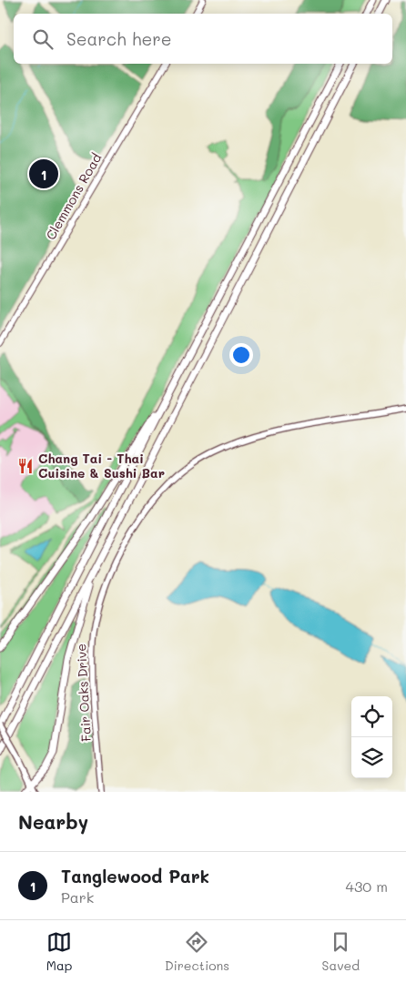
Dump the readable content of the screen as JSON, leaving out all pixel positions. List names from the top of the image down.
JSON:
{
  "streets": {
    "main road": ["Clemmons Road"],
    "street": ["Fair Oaks Drive"]
  },
  "places": {
    "restaurant": ["Chang Tai - Thai Cuisine & Sushi Bar"]
  },
  "page": {
    "search": "Search here",
    "pins": "1",
    "heading": "Nearby",
    "list": [
      {
        "mark": "1",
        "name": "Tanglewood Park",
        "note": "Park",
        "value": "430 m"
      }
    ],
    "nav": ["Map", "Directions", "Saved"]
  }
}
